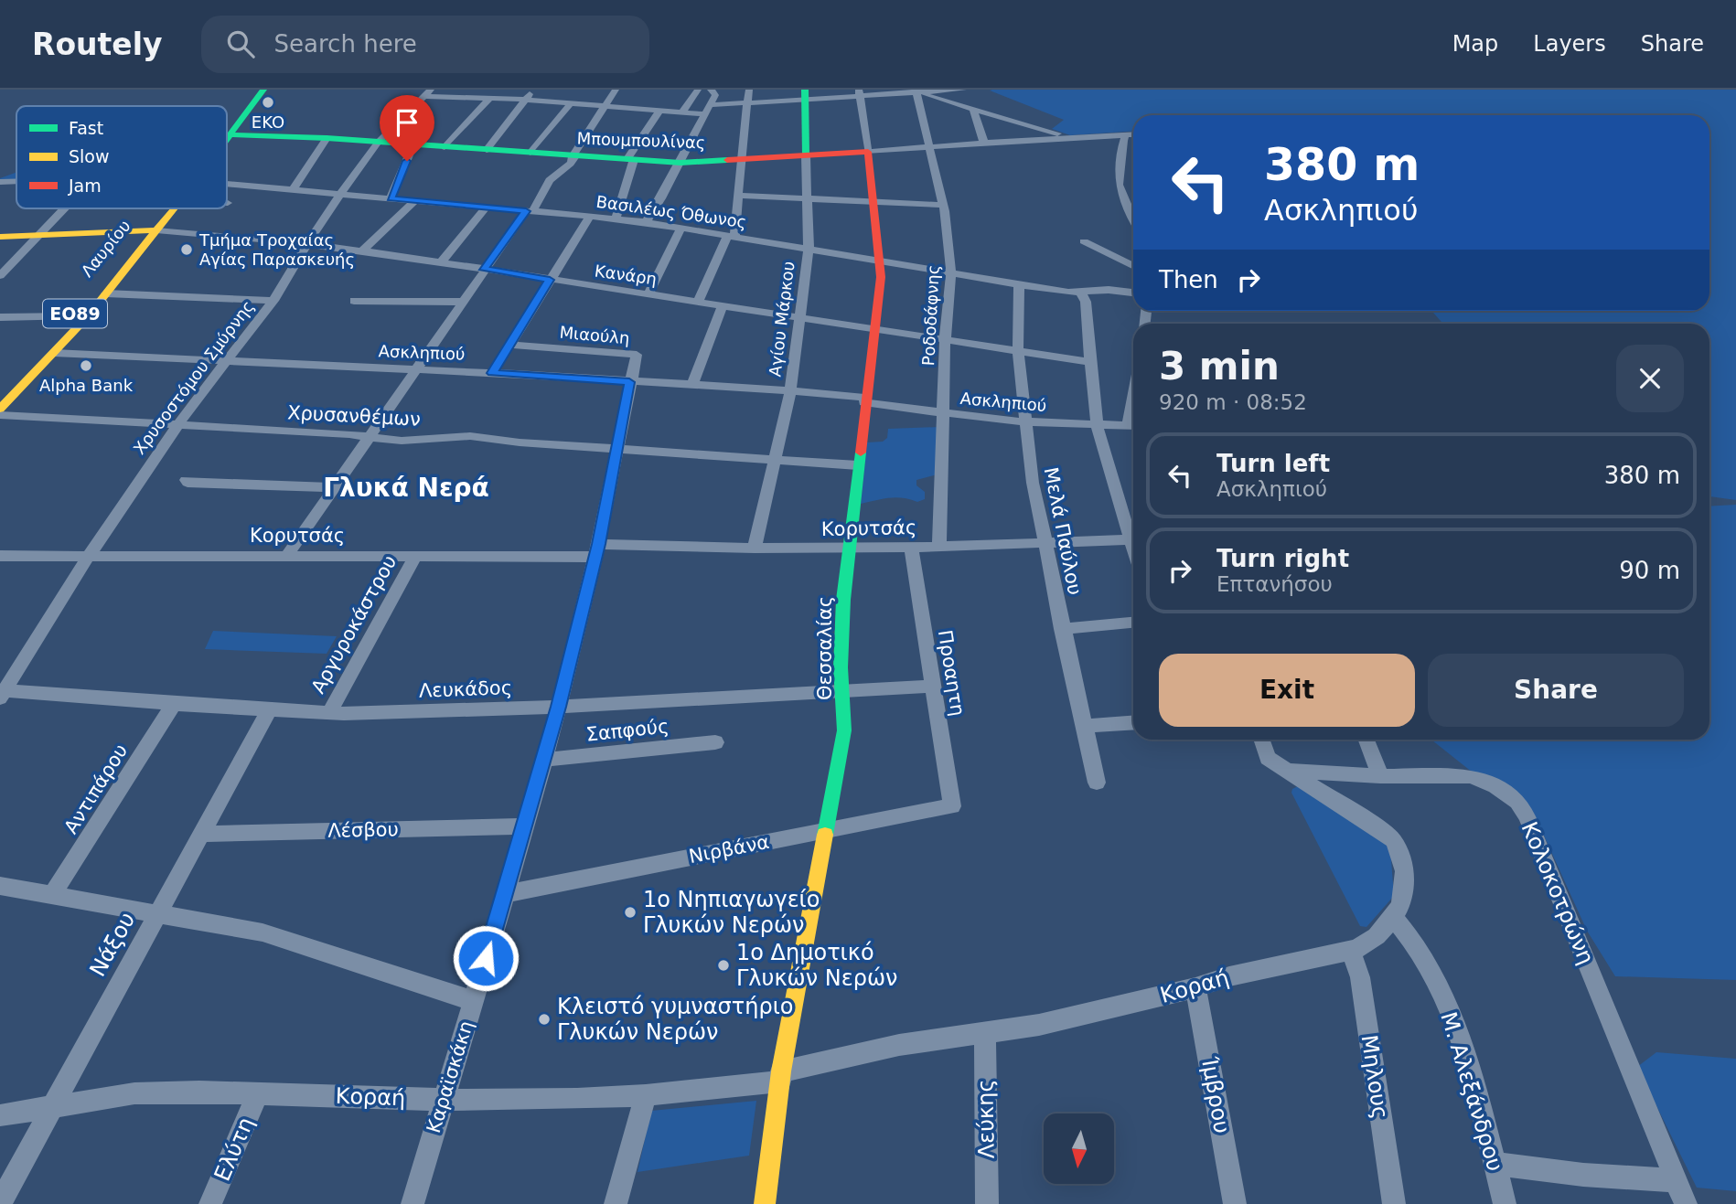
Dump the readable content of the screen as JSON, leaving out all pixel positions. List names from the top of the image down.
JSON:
{
  "streets": {
    "street": [
      "Μπουμπουλίνας",
      "Βασιλέως Όθωνος",
      "Λαυρίου",
      "Κανάρη",
      "ΕΟ89",
      "Ροδοδάφνης",
      "Αγίου Μάρκου",
      "Μιαούλη",
      "Ασκληπιού",
      "Χρυσοστόμου Σμύρνης",
      "Χρυσανθέμων",
      "Κορυτσάς",
      "Μελά Παύλου",
      "Αργυροκάστρου",
      "Θεσσαλίας",
      "Προαητη",
      "Λευκάδος",
      "Σαπφούς",
      "Αντιπάρου",
      "Λέσβου",
      "Νιρβάνα",
      "Κολοκοτρώνη",
      "Νάξου",
      "Κοραή",
      "Καραϊσκάκη",
      "Μηλους",
      "Μ. Αλεξάνδρου",
      "Ίμβρου",
      "Λεύκης",
      "Ελύτη"
    ]
  },
  "crossings": [
    ["Μπουμπουλίνας", "Ροδοδάφνης"],
    ["Μπουμπουλίνας", "Αγίου Μάρκου"],
    ["Μπουμπουλίνας", "Χρυσοστόμου Σμύρνης"],
    ["Μπουμπουλίνας", "Θεσσαλίας"],
    ["Βασιλέως Όθωνος", "Ροδοδάφνης"],
    ["Βασιλέως Όθωνος", "Αγίου Μάρκου"],
    ["Βασιλέως Όθωνος", "Χρυσοστόμου Σμύρνης"],
    ["Βασιλέως Όθωνος", "Μελά Παύλου"],
    ["Βασιλέως Όθωνος", "Θεσσαλίας"],
    ["Λαυρίου", "Κανάρη"],
    ["Λαυρίου", "Ασκληπιού"],
    ["Κανάρη", "Ροδοδάφνης"],
    ["Κανάρη", "Αγίου Μάρκου"],
    ["Κανάρη", "Χρυσοστόμου Σμύρνης"],
    ["Κανάρη", "Μελά Παύλου"],
    ["Κανάρη", "Θεσσαλίας"],
    ["Ροδοδάφνης", "Ασκληπιού"],
    ["Ροδοδάφνης", "Κορυτσάς"],
    ["Αγίου Μάρκου", "Ασκληπιού"],
    ["Αγίου Μάρκου", "Χρυσανθέμων"],
    ["Αγίου Μάρκου", "Κορυτσάς"],
    ["Μιαούλη", "Καραϊσκάκη"],
    ["Ασκληπιού", "Χρυσοστόμου Σμύρνης"],
    ["Ασκληπιού", "Μελά Παύλου"],
    ["Ασκληπιού", "Θεσσαλίας"],
    ["Ασκληπιού", "Καραϊσκάκη"],
    ["Χρυσοστόμου Σμύρνης", "Χρυσανθέμων"],
    ["Χρυσοστόμου Σμύρνης", "Κορυτσάς"],
    ["Χρυσοστόμου Σμύρνης", "Λευκάδος"],
    ["Χρυσανθέμων", "Θεσσαλίας"],
    ["Χρυσανθέμων", "Καραϊσκάκη"],
    ["Κορυτσάς", "Μελά Παύλου"],
    ["Κορυτσάς", "Αργυροκάστρου"],
    ["Κορυτσάς", "Θεσσαλίας"],
    ["Κορυτσάς", "Προαητη"],
    ["Κορυτσάς", "Καραϊσκάκη"],
    ["Αργυροκάστρου", "Λευκάδος"],
    ["Θεσσαλίας", "Λευκάδος"],
    ["Θεσσαλίας", "Νιρβάνα"],
    ["Θεσσαλίας", "Κοραή"],
    ["Προαητη", "Λευκάδος"],
    ["Προαητη", "Νιρβάνα"],
    ["Λευκάδος", "Αντιπάρου"],
    ["Λευκάδος", "Νάξου"],
    ["Λευκάδος", "Καραϊσκάκη"],
    ["Σαπφούς", "Καραϊσκάκη"],
    ["Λέσβου", "Νάξου"],
    ["Λέσβου", "Καραϊσκάκη"],
    ["Νιρβάνα", "Καραϊσκάκη"],
    ["Κολοκοτρώνη", "Κοραή"],
    ["Νάξου", "Κοραή"],
    ["Κοραή", "Καραϊσκάκη"],
    ["Κοραή", "Μηλους"],
    ["Κοραή", "Μ. Αλεξάνδρου"],
    ["Κοραή", "Ίμβρου"],
    ["Κοραή", "Λεύκης"],
    ["Κοραή", "Ελύτη"]
  ],
  "districts": ["Γλυκά Νερά"],
  "places": [
    "EKO",
    "Τμήμα Τροχαίας Αγίας Παρασκευής",
    "Alpha Bank",
    "1ο Νηπιαγωγείο Γλυκών Νερών",
    "1ο Δημοτικό Γλυκών Νερών",
    "Κλειστό γυμναστήριο Γλυκών Νερών"
  ],
  "legend": ["Fast", "Slow", "Jam"],
  "north": "bottom",
  "page": {
    "header": "Routely",
    "search": "Search here",
    "nav": ["Map", "Layers", "Share"],
    "turn": ["380 m", "Ασκληπιού"],
    "then": "Then",
    "heading": ["3 min", "920 m · 08:52"],
    "list": [
      {
        "name": "Turn left",
        "note": "Ασκληπιού",
        "value": "380 m"
      },
      {
        "name": "Turn right",
        "note": "Επτανήσου",
        "value": "90 m"
      }
    ],
    "buttons": ["Exit", "Share"]
  }
}
